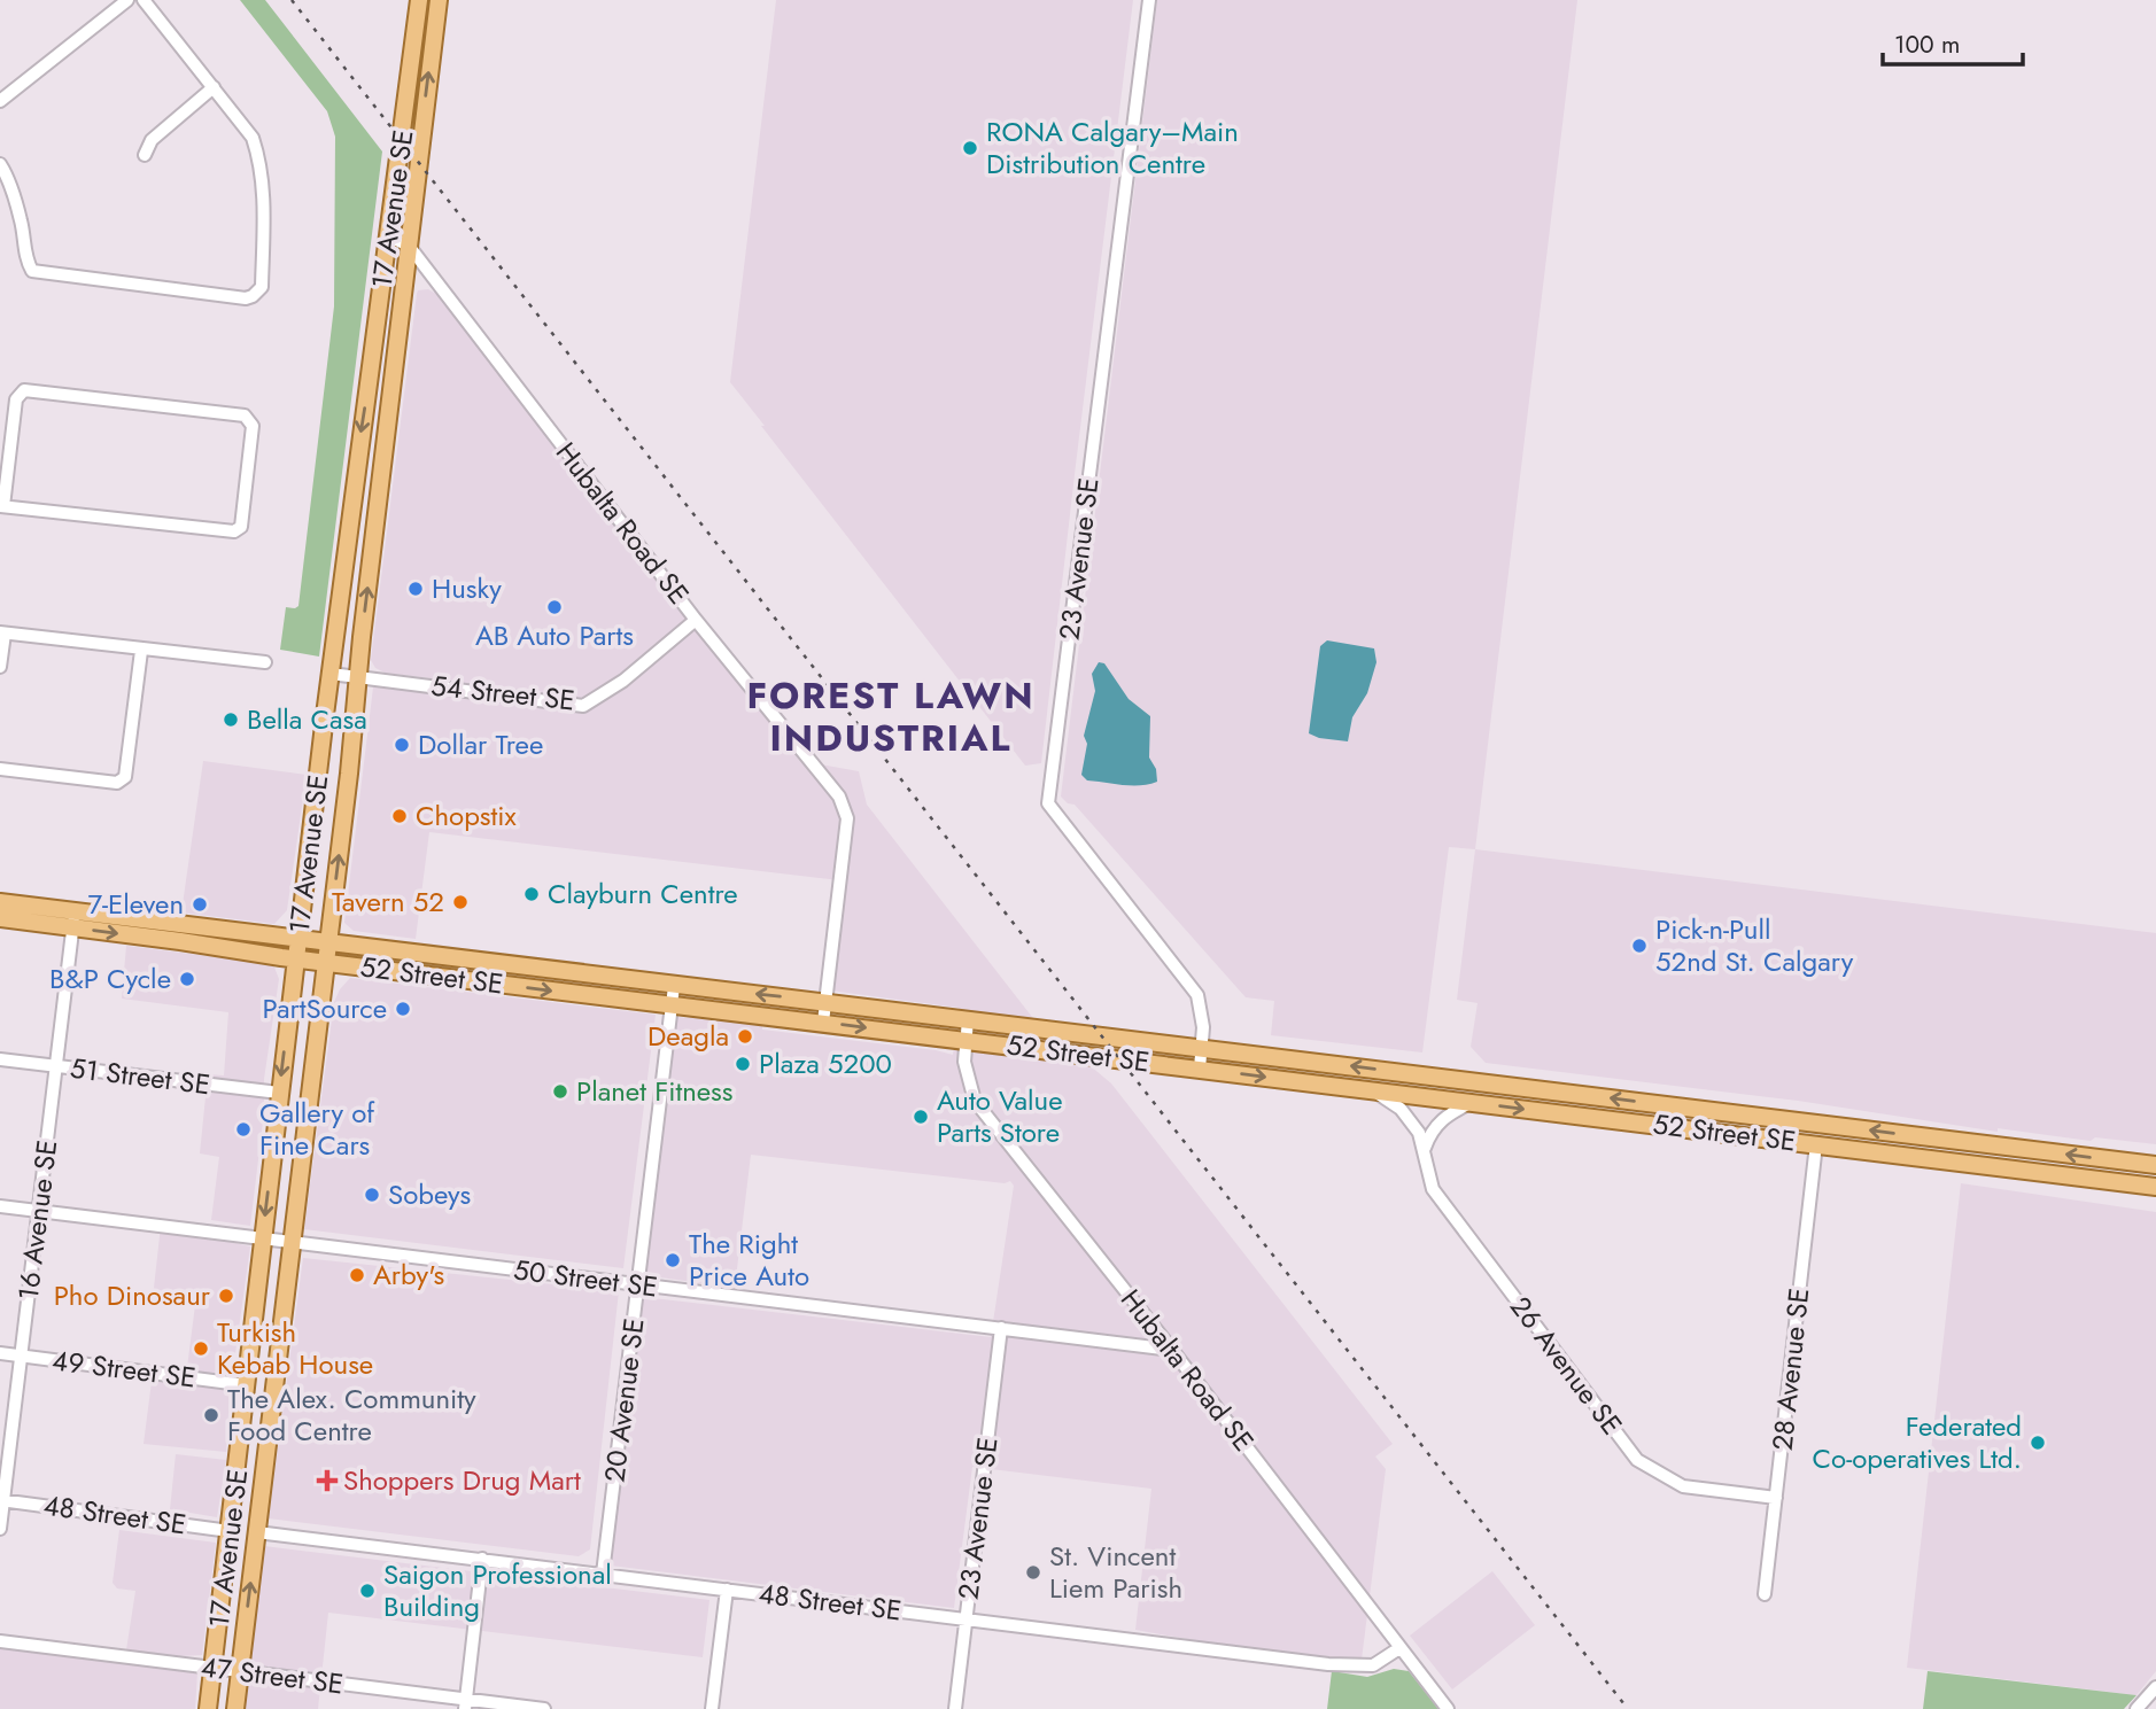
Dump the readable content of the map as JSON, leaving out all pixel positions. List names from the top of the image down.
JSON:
{
  "streets": {
    "main road": ["17 Avenue SE", "52 Street SE"],
    "street": [
      "Hubalta Road SE",
      "23 Avenue SE",
      "54 Street SE",
      "51 Street SE",
      "16 Avenue SE",
      "50 Street SE",
      "26 Avenue SE",
      "49 Street SE",
      "28 Avenue SE",
      "20 Avenue SE",
      "48 Street SE",
      "47 Street SE"
    ]
  },
  "crossings": [
    ["17 Avenue SE", "Hubalta Road SE"],
    ["17 Avenue SE", "54 Street SE"],
    ["17 Avenue SE", "52 Street SE"],
    ["17 Avenue SE", "51 Street SE"],
    ["17 Avenue SE", "50 Street SE"],
    ["17 Avenue SE", "49 Street SE"],
    ["17 Avenue SE", "48 Street SE"],
    ["17 Avenue SE", "47 Street SE"],
    ["Hubalta Road SE", "54 Street SE"],
    ["Hubalta Road SE", "52 Street SE"],
    ["Hubalta Road SE", "50 Street SE"],
    ["Hubalta Road SE", "48 Street SE"],
    ["23 Avenue SE", "52 Street SE"],
    ["23 Avenue SE", "50 Street SE"],
    ["23 Avenue SE", "48 Street SE"],
    ["52 Street SE", "16 Avenue SE"],
    ["52 Street SE", "26 Avenue SE"],
    ["52 Street SE", "28 Avenue SE"],
    ["52 Street SE", "20 Avenue SE"],
    ["51 Street SE", "16 Avenue SE"],
    ["16 Avenue SE", "50 Street SE"],
    ["16 Avenue SE", "49 Street SE"],
    ["16 Avenue SE", "48 Street SE"],
    ["50 Street SE", "20 Avenue SE"],
    ["26 Avenue SE", "28 Avenue SE"],
    ["20 Avenue SE", "48 Street SE"]
  ],
  "districts": ["FOREST LAWN INDUSTRIAL"],
  "places": {
    "other": [
      "RONA Calgary–Main Distribution Centre",
      "Husky",
      "AB Auto Parts",
      "Bella Casa",
      "Dollar Tree",
      "Chopstix",
      "Clayburn Centre",
      "Tavern 52",
      "7-Eleven",
      "Pick-n-Pull 52nd St. Calgary",
      "B&P Cycle",
      "PartSource",
      "Deagla",
      "Plaza 5200",
      "Planet Fitness",
      "Auto Value Parts Store",
      "Gallery of Fine Cars",
      "Sobeys",
      "The Right Price Auto",
      "Arby's",
      "Pho Dinosaur",
      "Turkish Kebab House",
      "The Alex. Community Food Centre",
      "Federated Co-operatives Ltd.",
      "St. Vincent Liem Parish",
      "Saigon Professional Building"
    ],
    "health": ["Shoppers Drug Mart"]
  },
  "scale_bar": "100 m"
}
